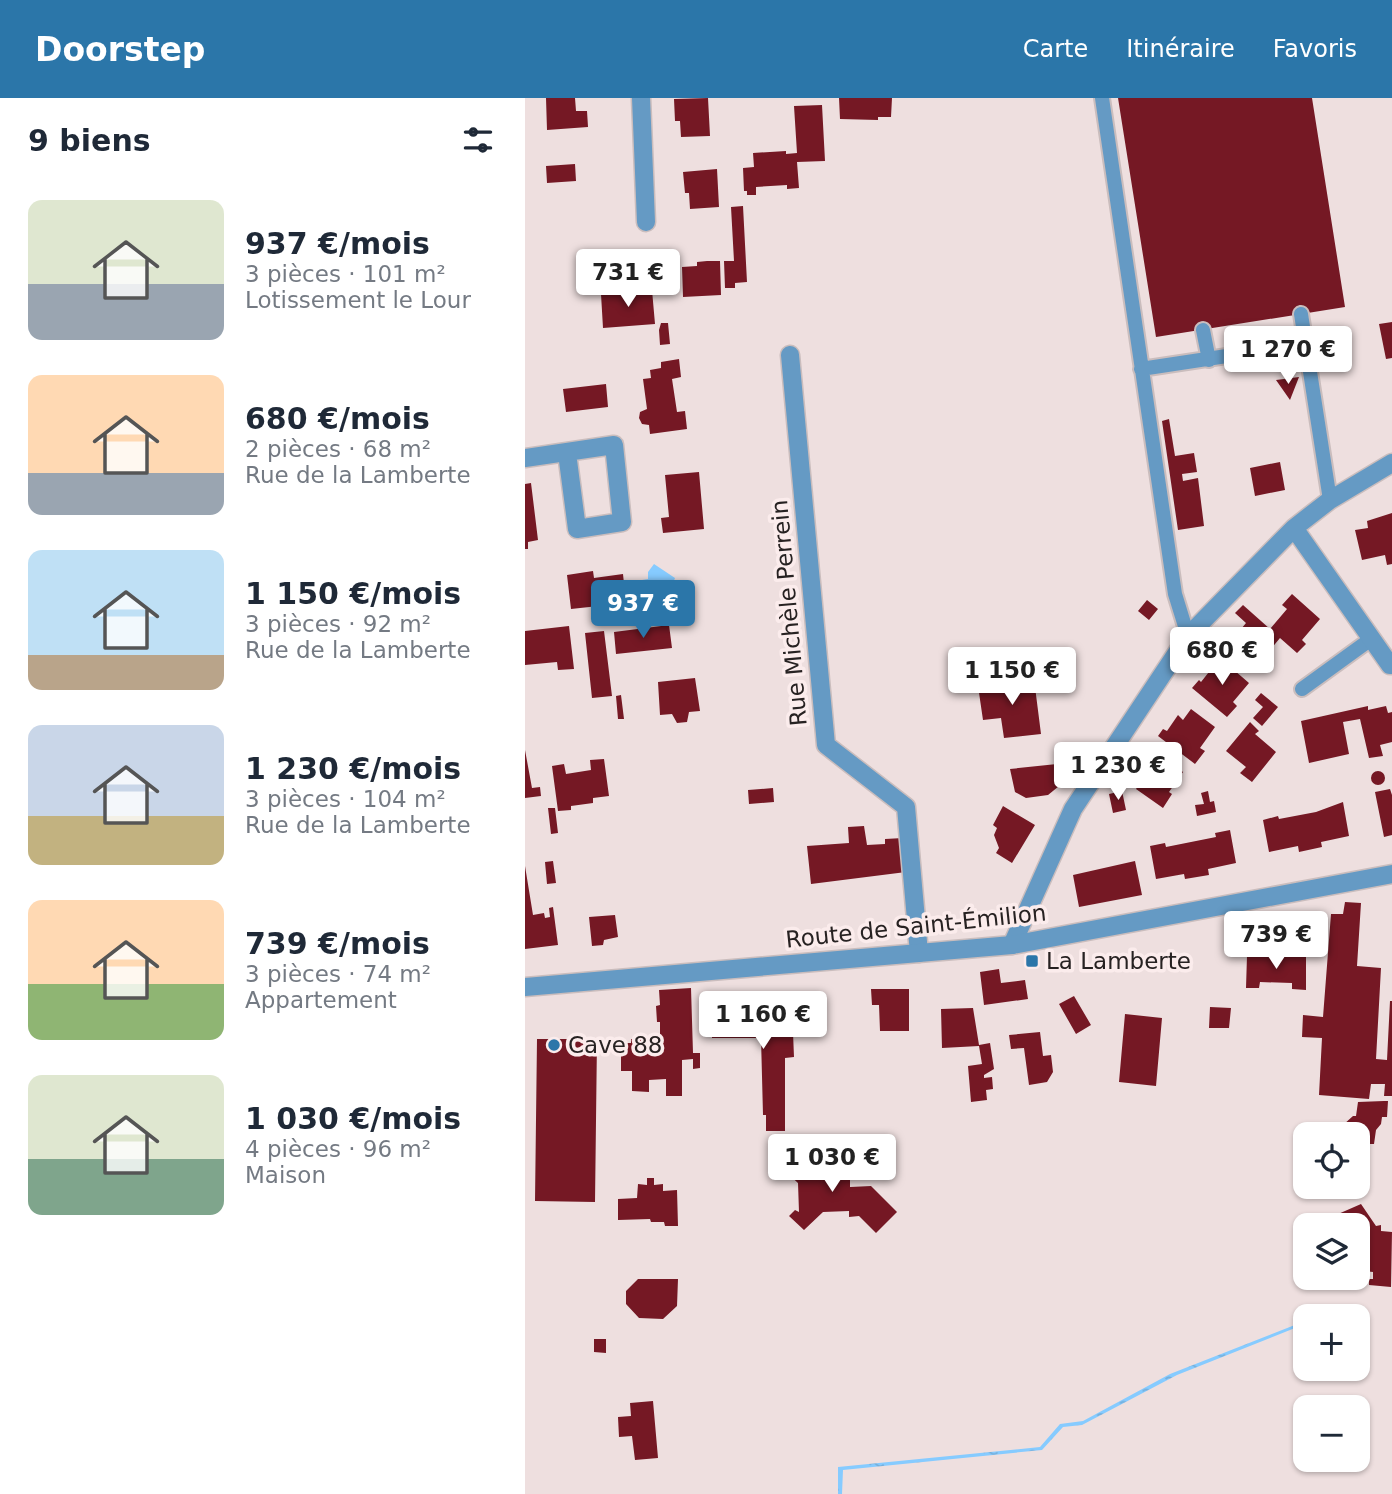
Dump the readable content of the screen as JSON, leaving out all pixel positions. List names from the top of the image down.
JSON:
{
  "streets": {
    "street": ["Rue Michèle Perrein", "Route de Saint-Émilion"]
  },
  "crossings": [
    ["Rue Michèle Perrein", "Route de Saint-Émilion"]
  ],
  "places": {
    "transit": ["La Lamberte"],
    "other": ["Cave 88"]
  },
  "page": {
    "header": "Doorstep",
    "nav": ["Carte", "Itinéraire", "Favoris"],
    "heading": "9 biens",
    "list": [
      {
        "name": "937 €/mois",
        "note": "3 pièces · 101 m² · Lotissement le Lour"
      },
      {
        "name": "680 €/mois",
        "note": "2 pièces · 68 m² · Rue de la Lamberte"
      },
      {
        "name": "1 150 €/mois",
        "note": "3 pièces · 92 m² · Rue de la Lamberte"
      },
      {
        "name": "1 230 €/mois",
        "note": "3 pièces · 104 m² · Rue de la Lamberte"
      },
      {
        "name": "739 €/mois",
        "note": "3 pièces · 74 m² · Appartement"
      },
      {
        "name": "1 030 €/mois",
        "note": "4 pièces · 96 m² · Maison"
      }
    ],
    "price": [
      "731 €",
      "1 270 €",
      "937 €",
      "680 €",
      "1 150 €",
      "1 230 €",
      "739 €",
      "1 160 €",
      "1 030 €"
    ],
    "map_buttons": ["+", "−"]
  }
}
